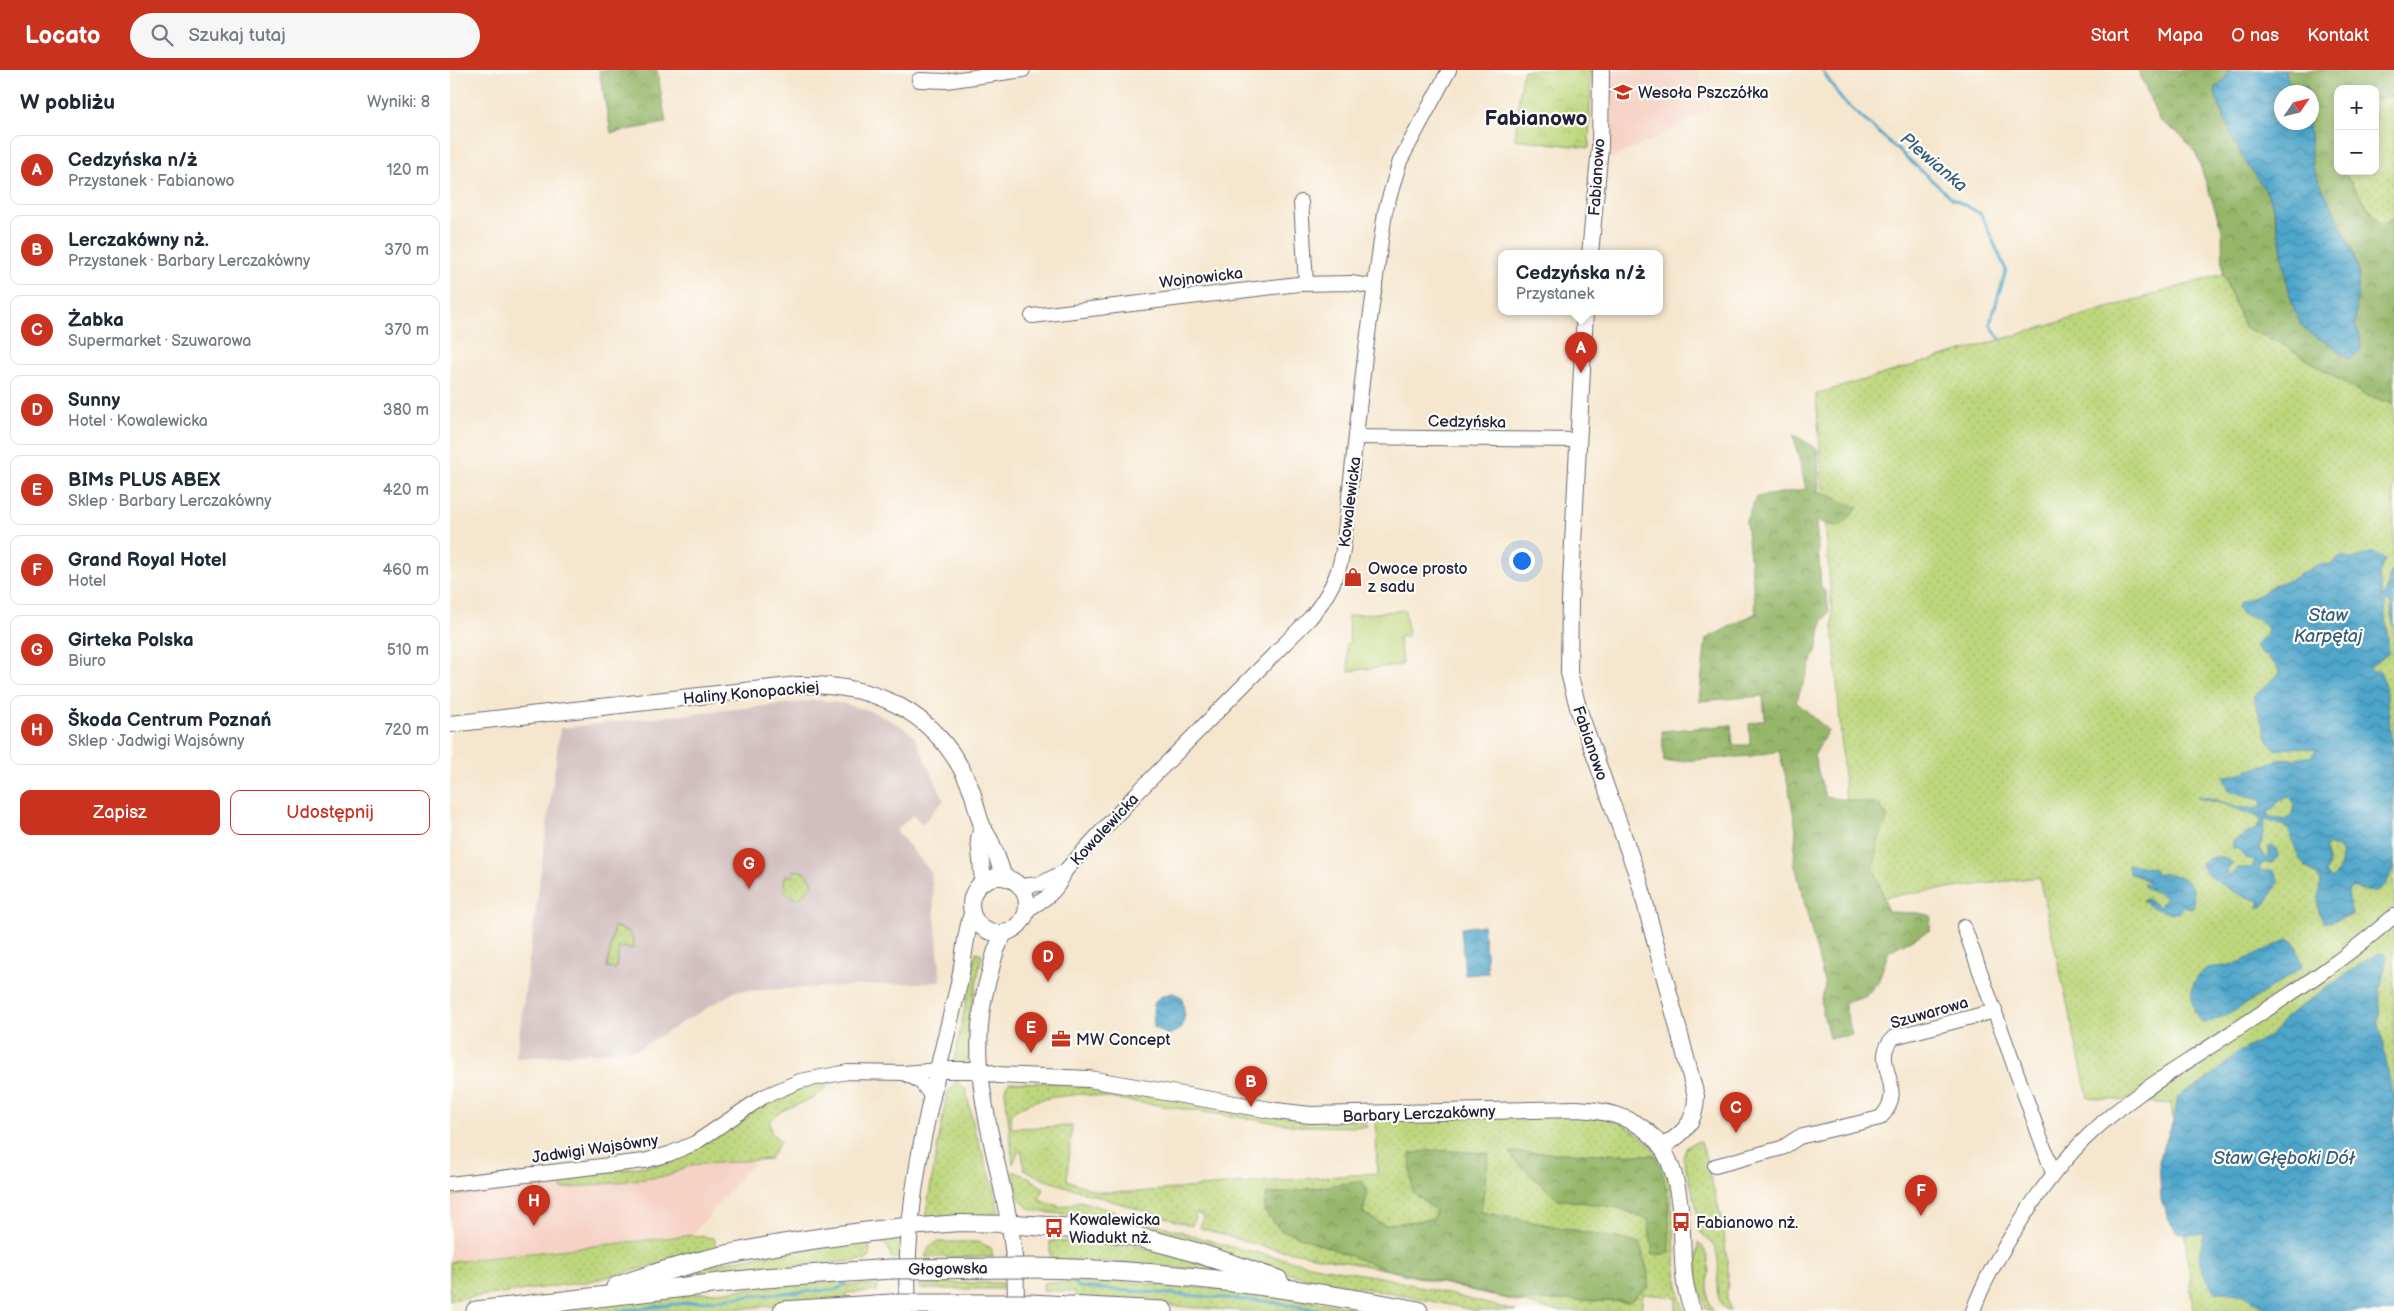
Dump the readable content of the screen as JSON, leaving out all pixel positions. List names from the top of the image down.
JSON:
{
  "streets": {
    "main road": ["Głogowska"],
    "street": [
      "Fabianowo",
      "Wojnowicka",
      "Cedzyńska",
      "Kowalewicka",
      "Haliny Konopackiej",
      "Szuwarowa",
      "Barbary Lerczakówny",
      "Jadwigi Wajsówny"
    ]
  },
  "crossings": [
    ["Fabianowo", "Cedzyńska"],
    ["Fabianowo", "Barbary Lerczakówny"],
    ["Wojnowicka", "Kowalewicka"],
    ["Cedzyńska", "Kowalewicka"],
    ["Kowalewicka", "Haliny Konopackiej"],
    ["Barbary Lerczakówny", "Jadwigi Wajsówny"]
  ],
  "districts": ["Fabianowo"],
  "water": ["Plewianka", "Staw Karpętaj", "Staw Głęboki Dół"],
  "places": {
    "school or university": ["Wesoła Pszczółka"],
    "shop": ["Owoce prosto z sadu"],
    "office": ["MW Concept"],
    "bus stop": ["Fabianowo nż.", "Kowalewicka Wiadukt nż."]
  },
  "north": "top right",
  "page": {
    "header": "Locato",
    "search": "Szukaj tutaj",
    "nav": [
      "Start",
      "Mapa",
      "O nas",
      "Kontakt"
    ],
    "heading": ["W pobliżu", "Wyniki: 8"],
    "map_buttons": ["+", "−"],
    "list": [
      {
        "mark": "A",
        "name": "Cedzyńska n/ż",
        "note": "Przystanek · Fabianowo",
        "value": "120 m"
      },
      {
        "mark": "B",
        "name": "Lerczakówny nż.",
        "note": "Przystanek · Barbary Lerczakówny",
        "value": "370 m"
      },
      {
        "mark": "C",
        "name": "Żabka",
        "note": "Supermarket · Szuwarowa",
        "value": "370 m"
      },
      {
        "mark": "D",
        "name": "Sunny",
        "note": "Hotel · Kowalewicka",
        "value": "380 m"
      },
      {
        "mark": "E",
        "name": "BIMs PLUS ABEX",
        "note": "Sklep · Barbary Lerczakówny",
        "value": "420 m"
      },
      {
        "mark": "F",
        "name": "Grand Royal Hotel",
        "note": "Hotel",
        "value": "460 m"
      },
      {
        "mark": "G",
        "name": "Girteka Polska",
        "note": "Biuro",
        "value": "510 m"
      },
      {
        "mark": "H",
        "name": "Škoda Centrum Poznań",
        "note": "Sklep · Jadwigi Wajsówny",
        "value": "720 m"
      }
    ],
    "popup": ["Cedzyńska n/ż", "Przystanek"],
    "pins": [
      "A",
      "G",
      "D",
      "E",
      "B",
      "C",
      "F",
      "H"
    ],
    "buttons": ["Zapisz", "Udostępnij"]
  }
}
